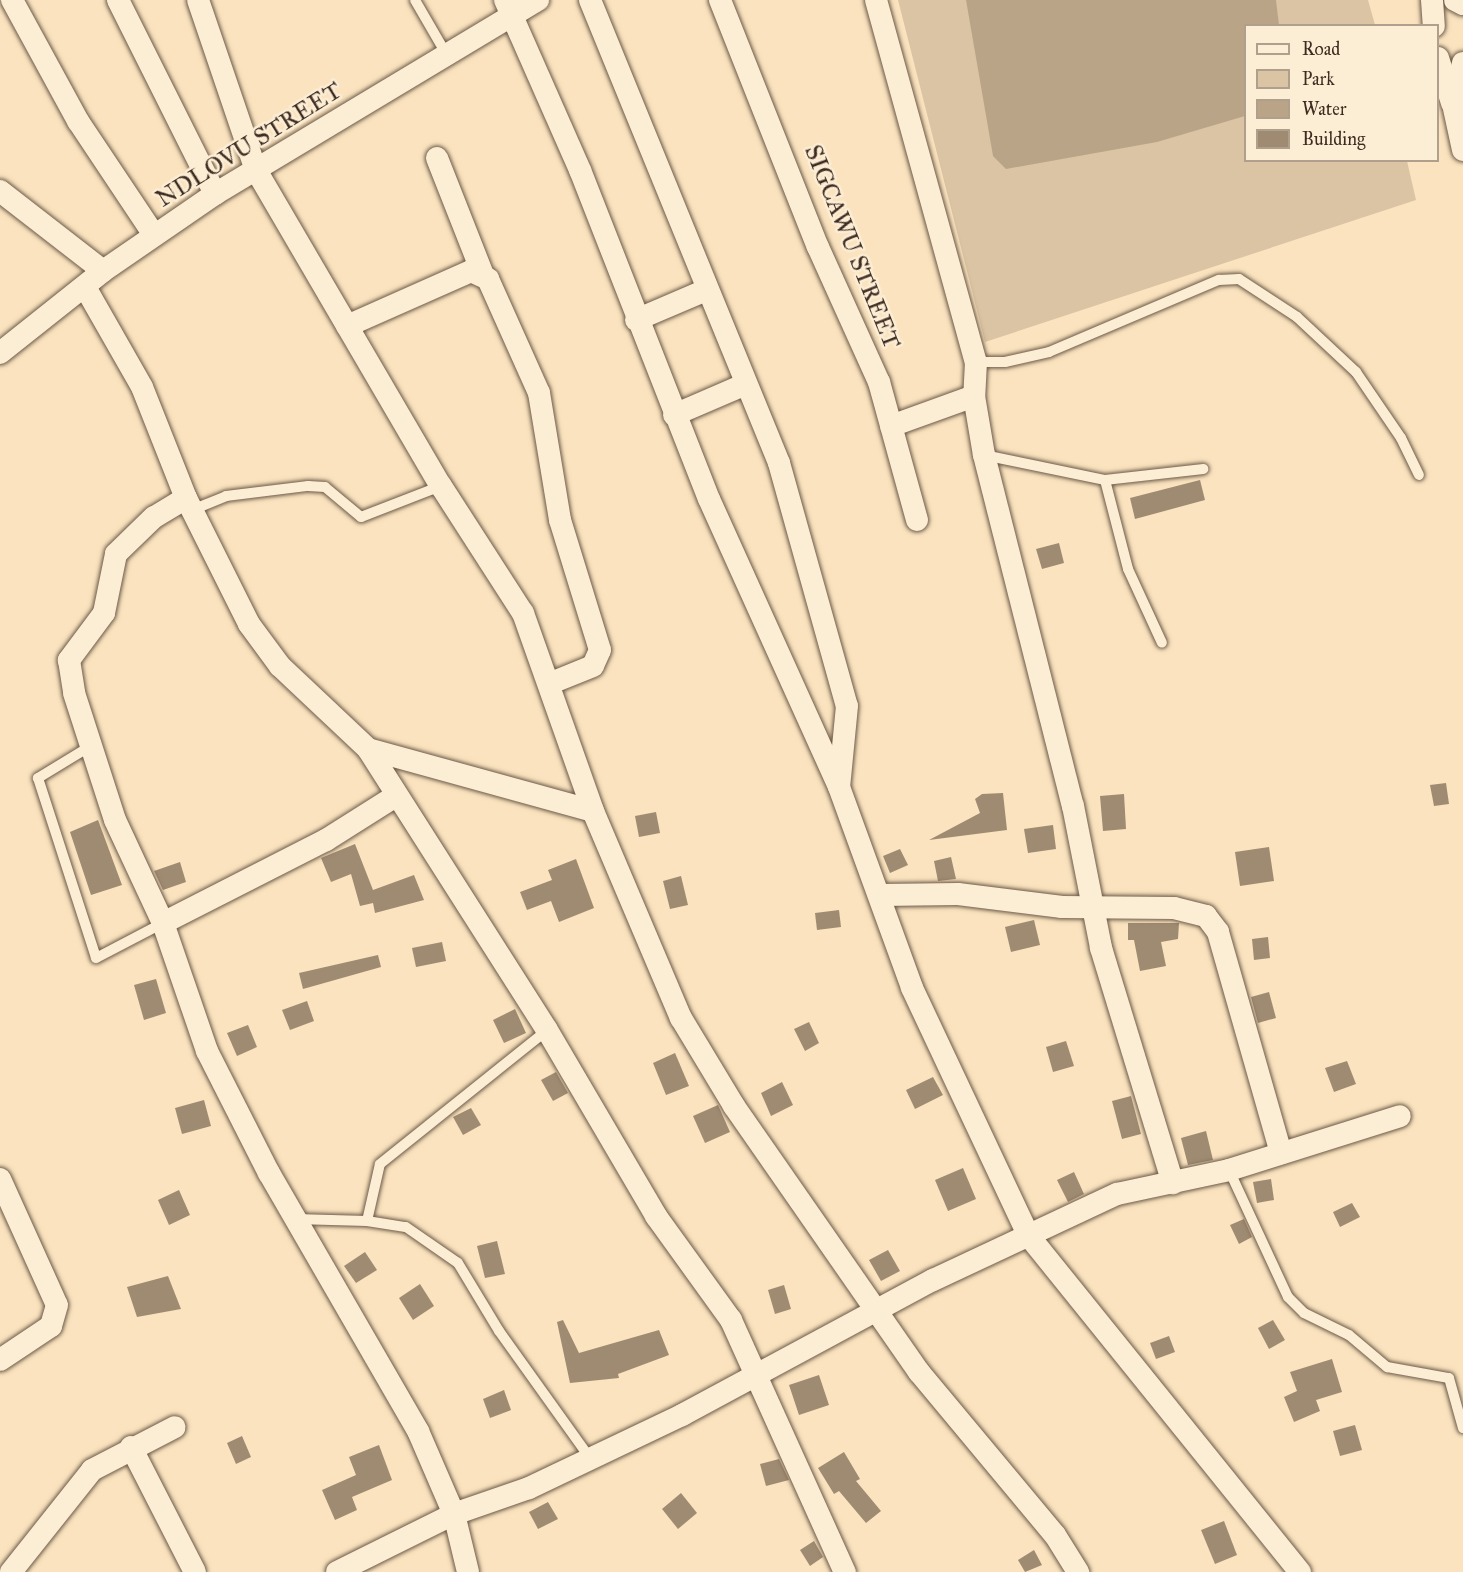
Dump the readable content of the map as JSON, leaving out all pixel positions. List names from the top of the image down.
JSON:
{
  "streets": {
    "street": ["NDLOVU STREET", "SIGCAWU STREET"]
  },
  "legend": [
    "Road",
    "Park",
    "Water",
    "Building"
  ]
}
